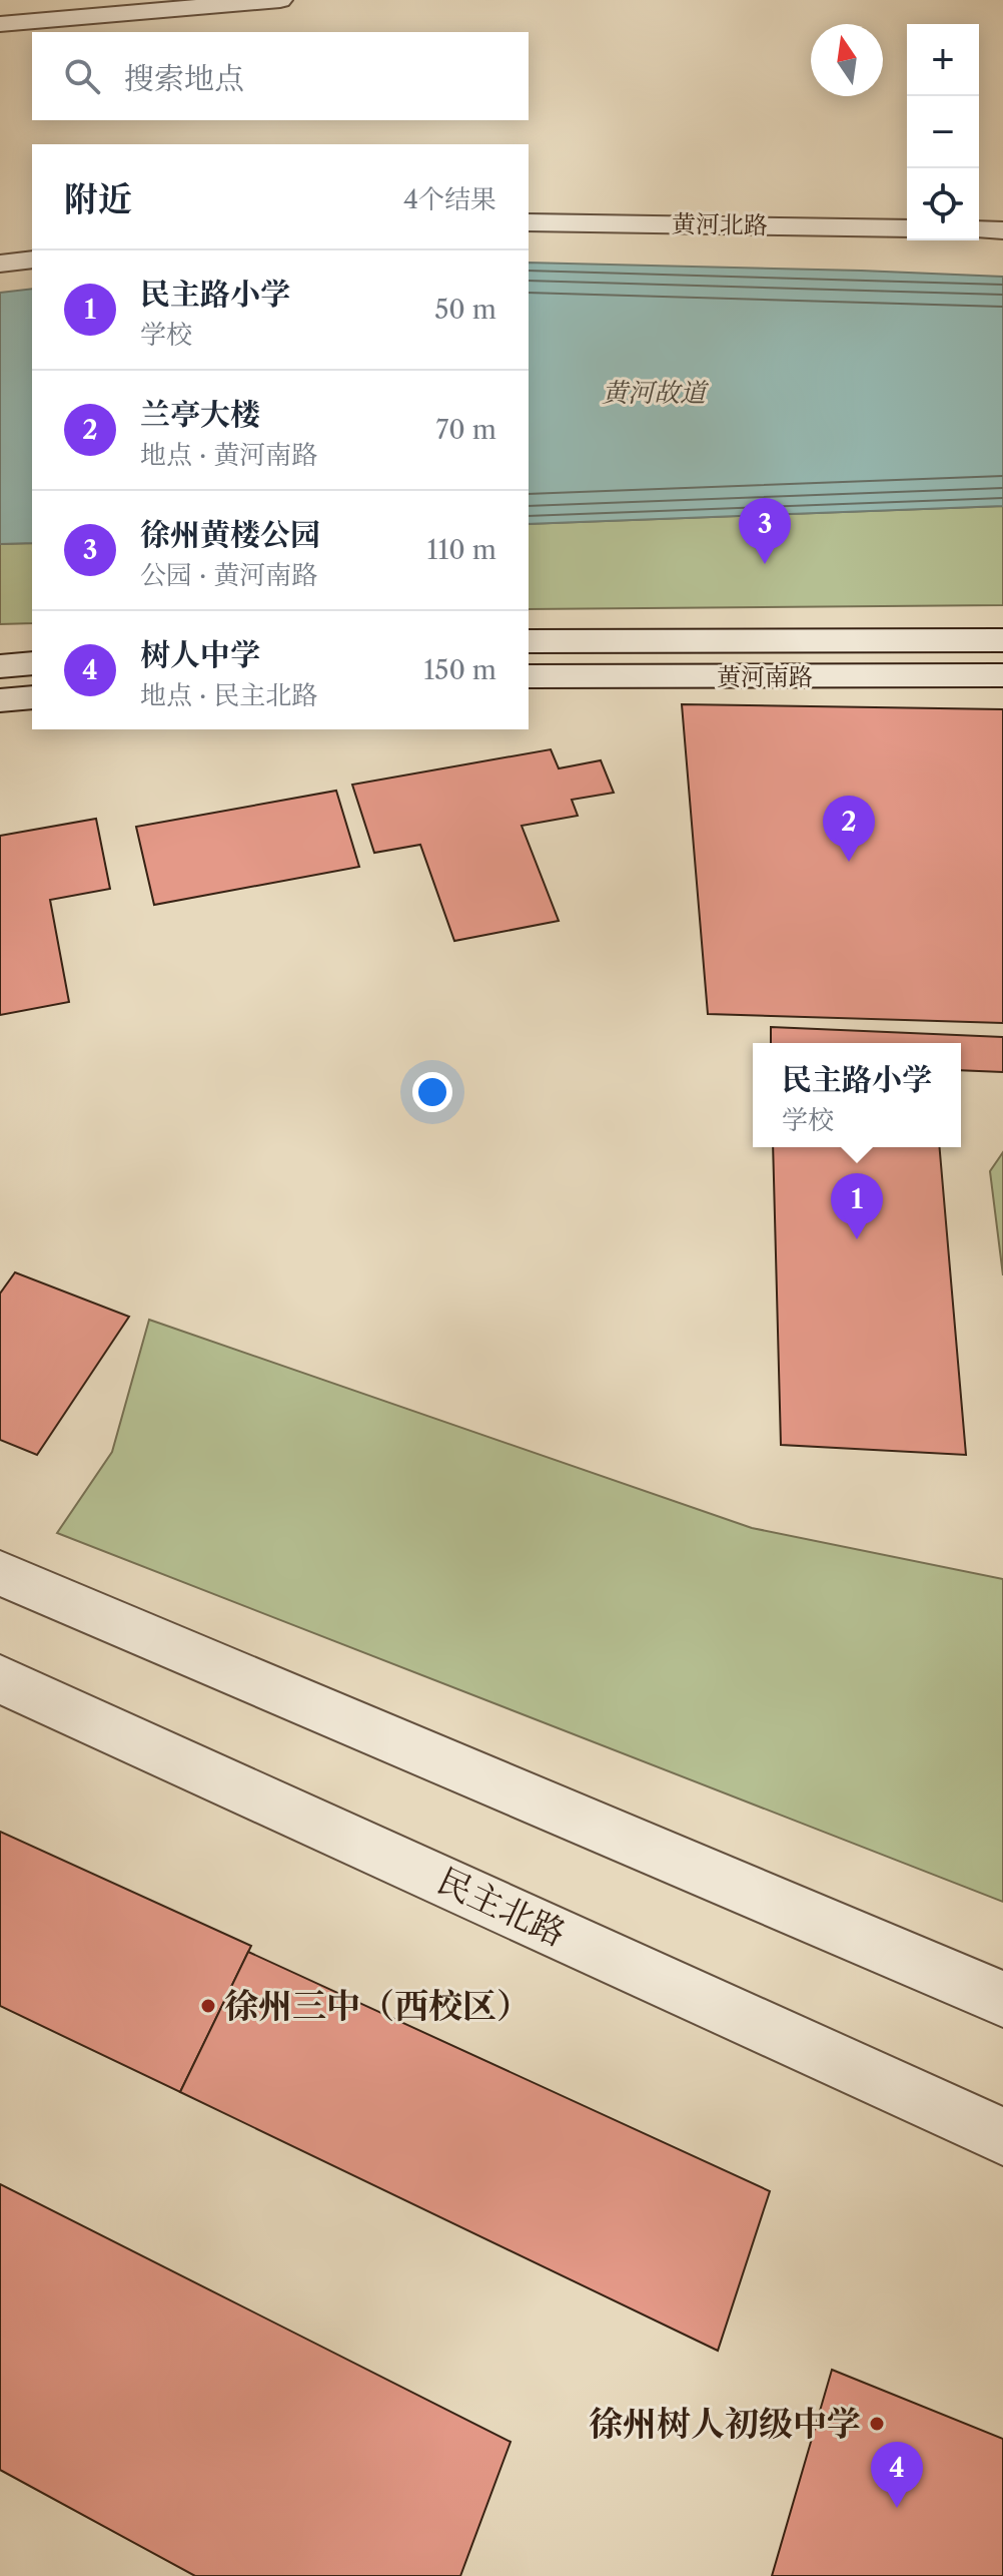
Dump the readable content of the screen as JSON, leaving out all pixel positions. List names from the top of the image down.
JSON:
{
  "streets": {
    "street": ["黄河北路", "黄河南路", "民主北路"]
  },
  "water": ["黄河故道"],
  "places": ["徐州三中（西校区）", "徐州树人初级中学"],
  "north": "top",
  "page": {
    "map_buttons": ["+", "−"],
    "search": "搜索地点",
    "heading": ["附近", "4个结果"],
    "list": [
      {
        "mark": "1",
        "name": "民主路小学",
        "note": "学校",
        "value": "50 m"
      },
      {
        "mark": "2",
        "name": "兰亭大楼",
        "note": "地点 · 黄河南路",
        "value": "70 m"
      },
      {
        "mark": "3",
        "name": "徐州黄楼公园",
        "note": "公园 · 黄河南路",
        "value": "110 m"
      },
      {
        "mark": "4",
        "name": "树人中学",
        "note": "地点 · 民主北路",
        "value": "150 m"
      }
    ],
    "pins": [
      "3",
      "2",
      "1",
      "4"
    ],
    "popup": ["民主路小学", "学校"]
  }
}
